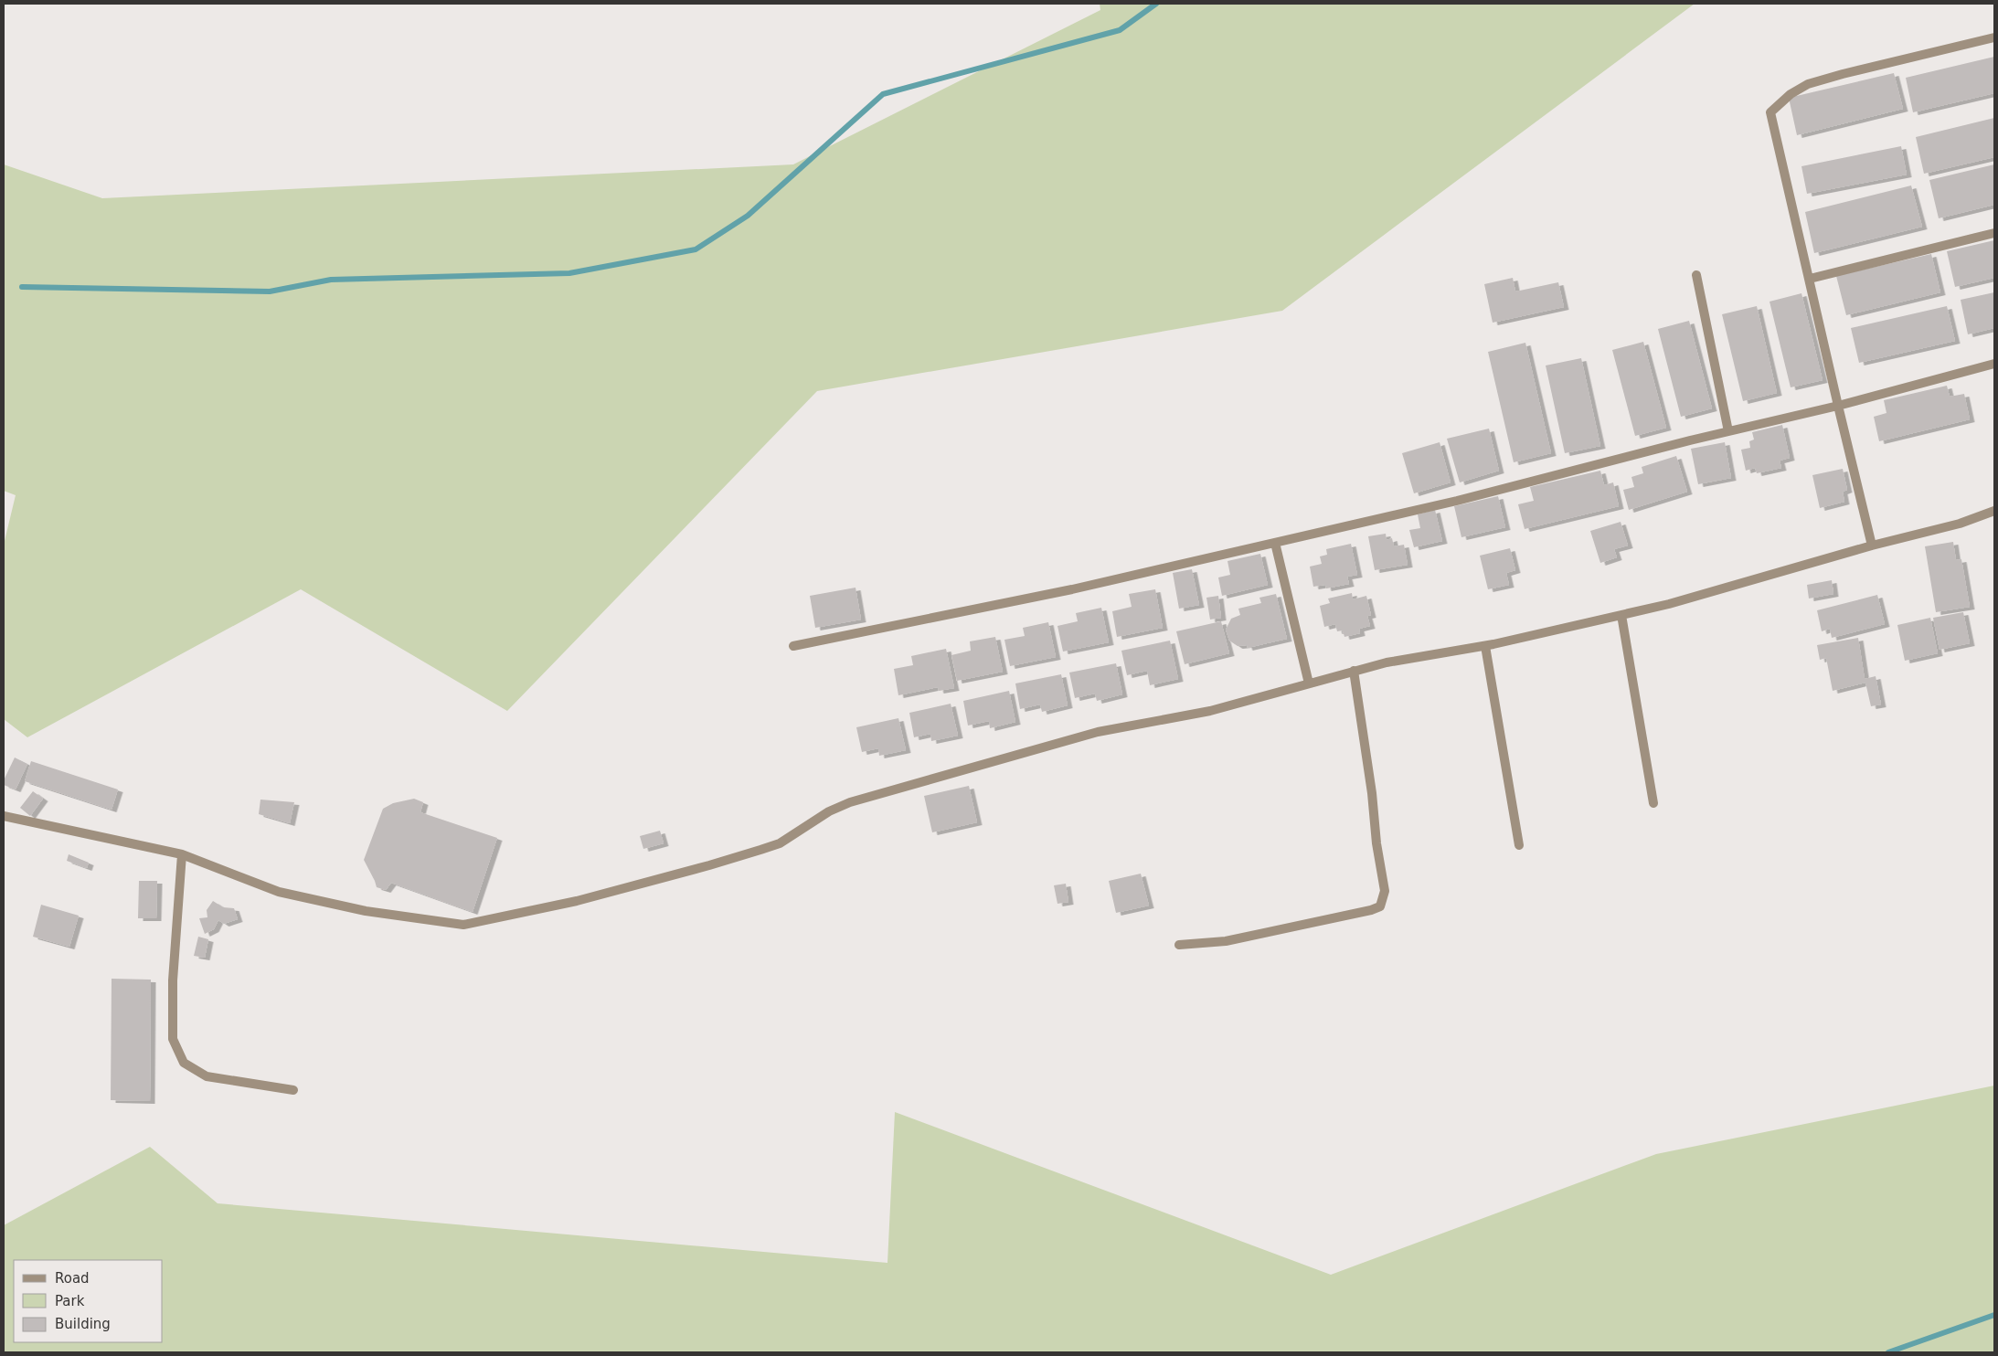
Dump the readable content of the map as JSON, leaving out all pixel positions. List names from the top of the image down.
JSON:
{
  "legend": ["Road", "Park", "Building"]
}
